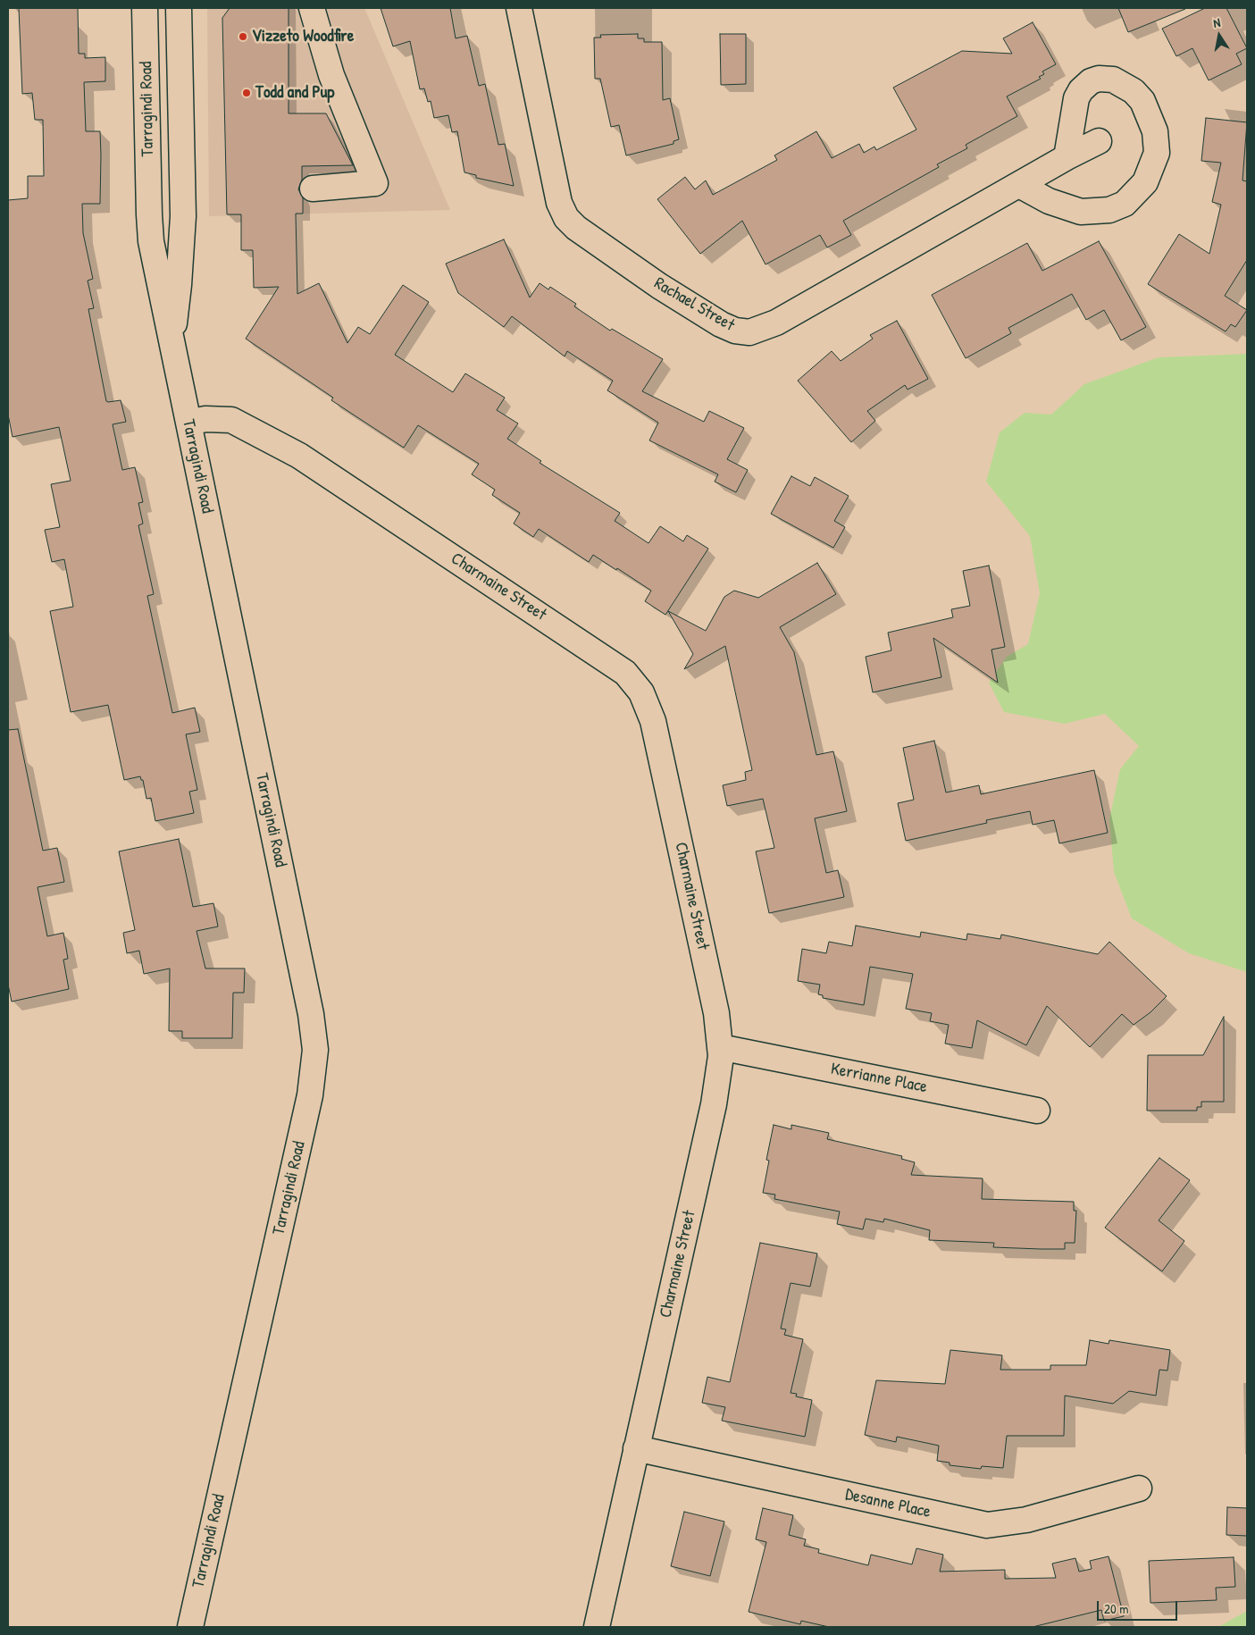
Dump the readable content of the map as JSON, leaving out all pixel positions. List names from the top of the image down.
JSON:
{
  "streets": {
    "street": [
      "Tarragindi Road",
      "Rachael Street",
      "Charmaine Street",
      "Kerrianne Place",
      "Desanne Place"
    ]
  },
  "crossings": [
    ["Tarragindi Road", "Charmaine Street"],
    ["Charmaine Street", "Kerrianne Place"],
    ["Charmaine Street", "Desanne Place"]
  ],
  "places": ["Vizzeto Woodfire", "Todd and Pup"],
  "scale_bar": "20 m",
  "north": "top"
}
